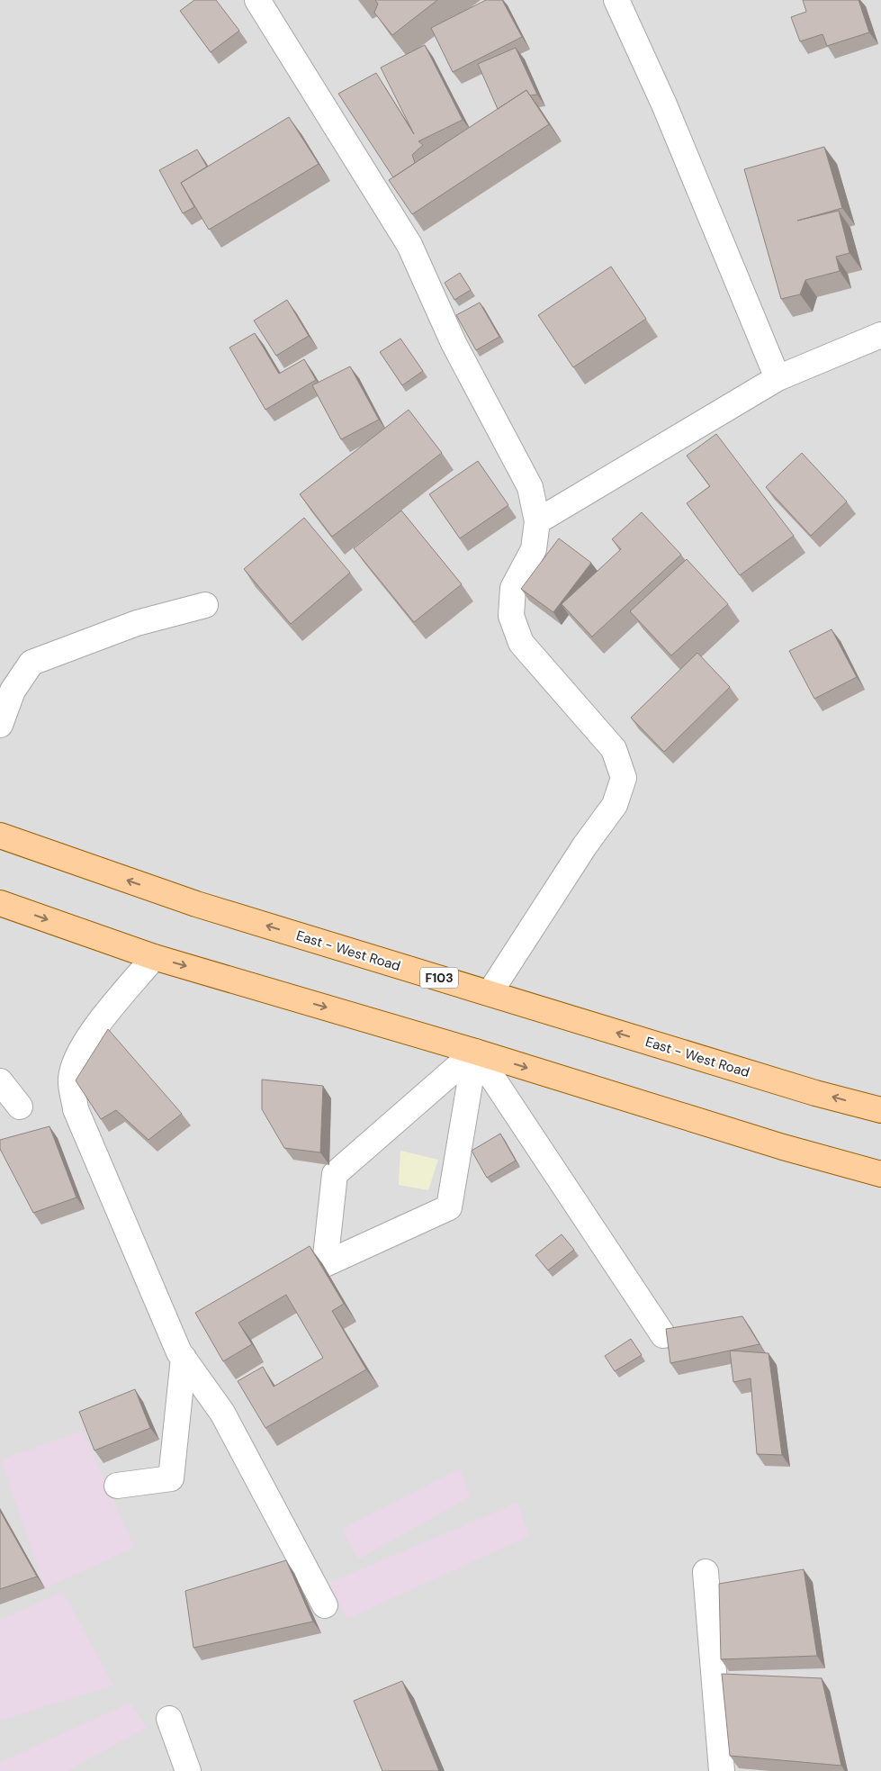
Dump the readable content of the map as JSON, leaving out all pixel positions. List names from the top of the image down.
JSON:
{
  "streets": {
    "main road": ["East - West Road", "F103"]
  }
}
